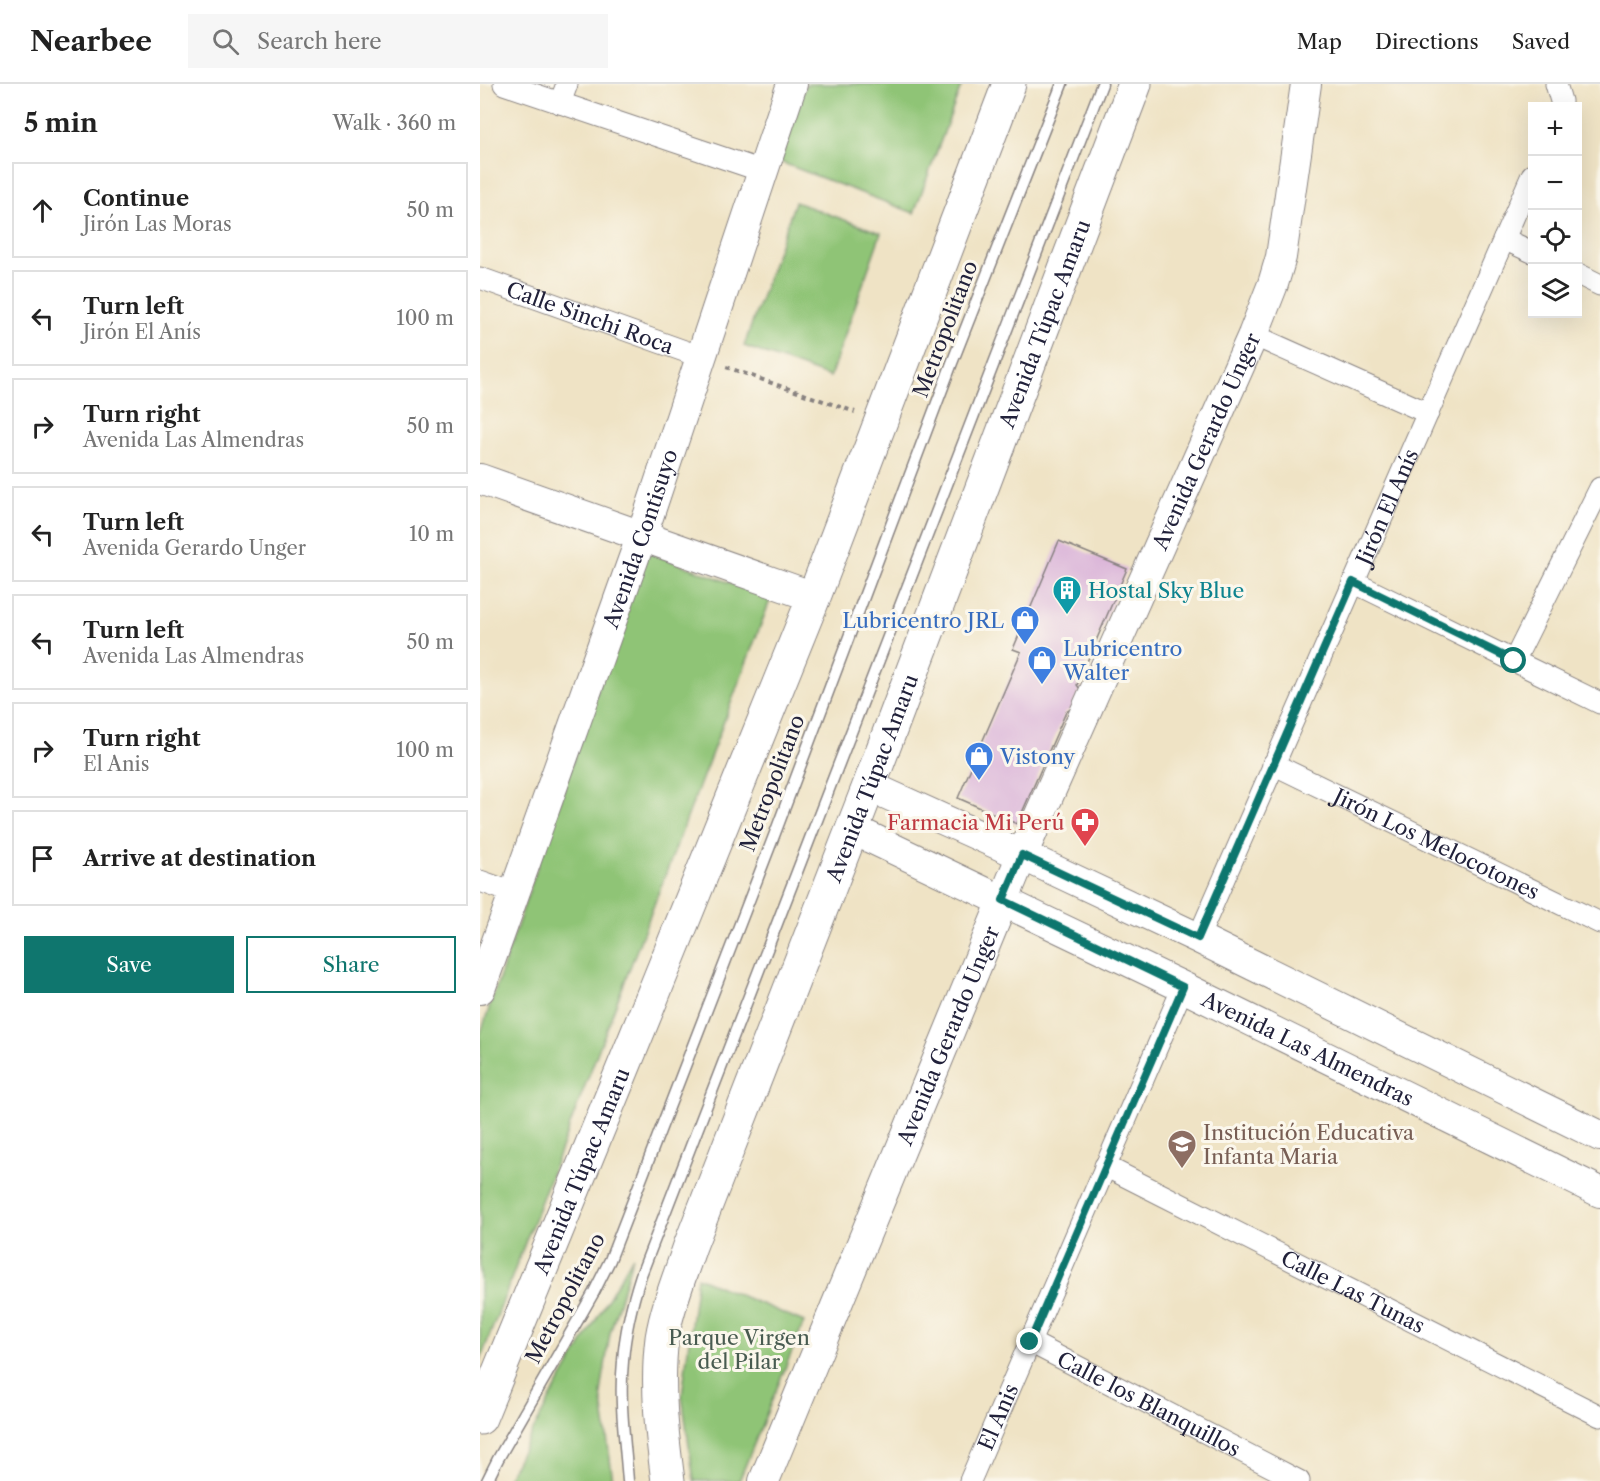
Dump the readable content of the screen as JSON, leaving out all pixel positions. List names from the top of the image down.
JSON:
{
  "streets": {
    "main road": ["Avenida Túpac Amaru"],
    "street": [
      "Calle Sinchi Roca",
      "Avenida Gerardo Unger",
      "Jirón El Anís",
      "Avenida Contisuyo",
      "Jirón Los Melocotones",
      "Avenida Las Almendras",
      "Calle Las Tunas",
      "Calle los Blanquillos",
      "El Anis"
    ],
    "lane": ["Metropolitano"]
  },
  "crossings": [
    ["Calle Sinchi Roca", "Avenida Contisuyo"],
    ["Avenida Túpac Amaru", "Avenida Las Almendras"],
    ["Avenida Gerardo Unger", "Avenida Las Almendras"],
    ["Jirón El Anís", "Jirón Los Melocotones"],
    ["Avenida Las Almendras", "El Anis"],
    ["Calle Las Tunas", "El Anis"],
    ["Calle los Blanquillos", "El Anis"]
  ],
  "parks": ["Parque Virgen del Pilar"],
  "places": {
    "building": ["Hostal Sky Blue"],
    "shop": ["Lubricentro JRL", "Lubricentro Walter", "Vistony"],
    "pharmacy": ["Farmacia Mi Perú"],
    "school or university": ["Institución Educativa Infanta Maria"]
  },
  "page": {
    "header": "Nearbee",
    "search": "Search here",
    "nav": ["Map", "Directions", "Saved"],
    "heading": ["5 min", "Walk · 360 m"],
    "map_buttons": ["+", "−"],
    "list": [
      ["Continue", "Jirón Las Moras", "50 m"],
      ["Turn left", "Jirón El Anís", "100 m"],
      ["Turn right", "Avenida Las Almendras", "50 m"],
      ["Turn left", "Avenida Gerardo Unger", "10 m"],
      ["Turn left", "Avenida Las Almendras", "50 m"],
      ["Turn right", "El Anis", "100 m"],
      "Arrive at destination"
    ],
    "buttons": ["Save", "Share"]
  }
}
